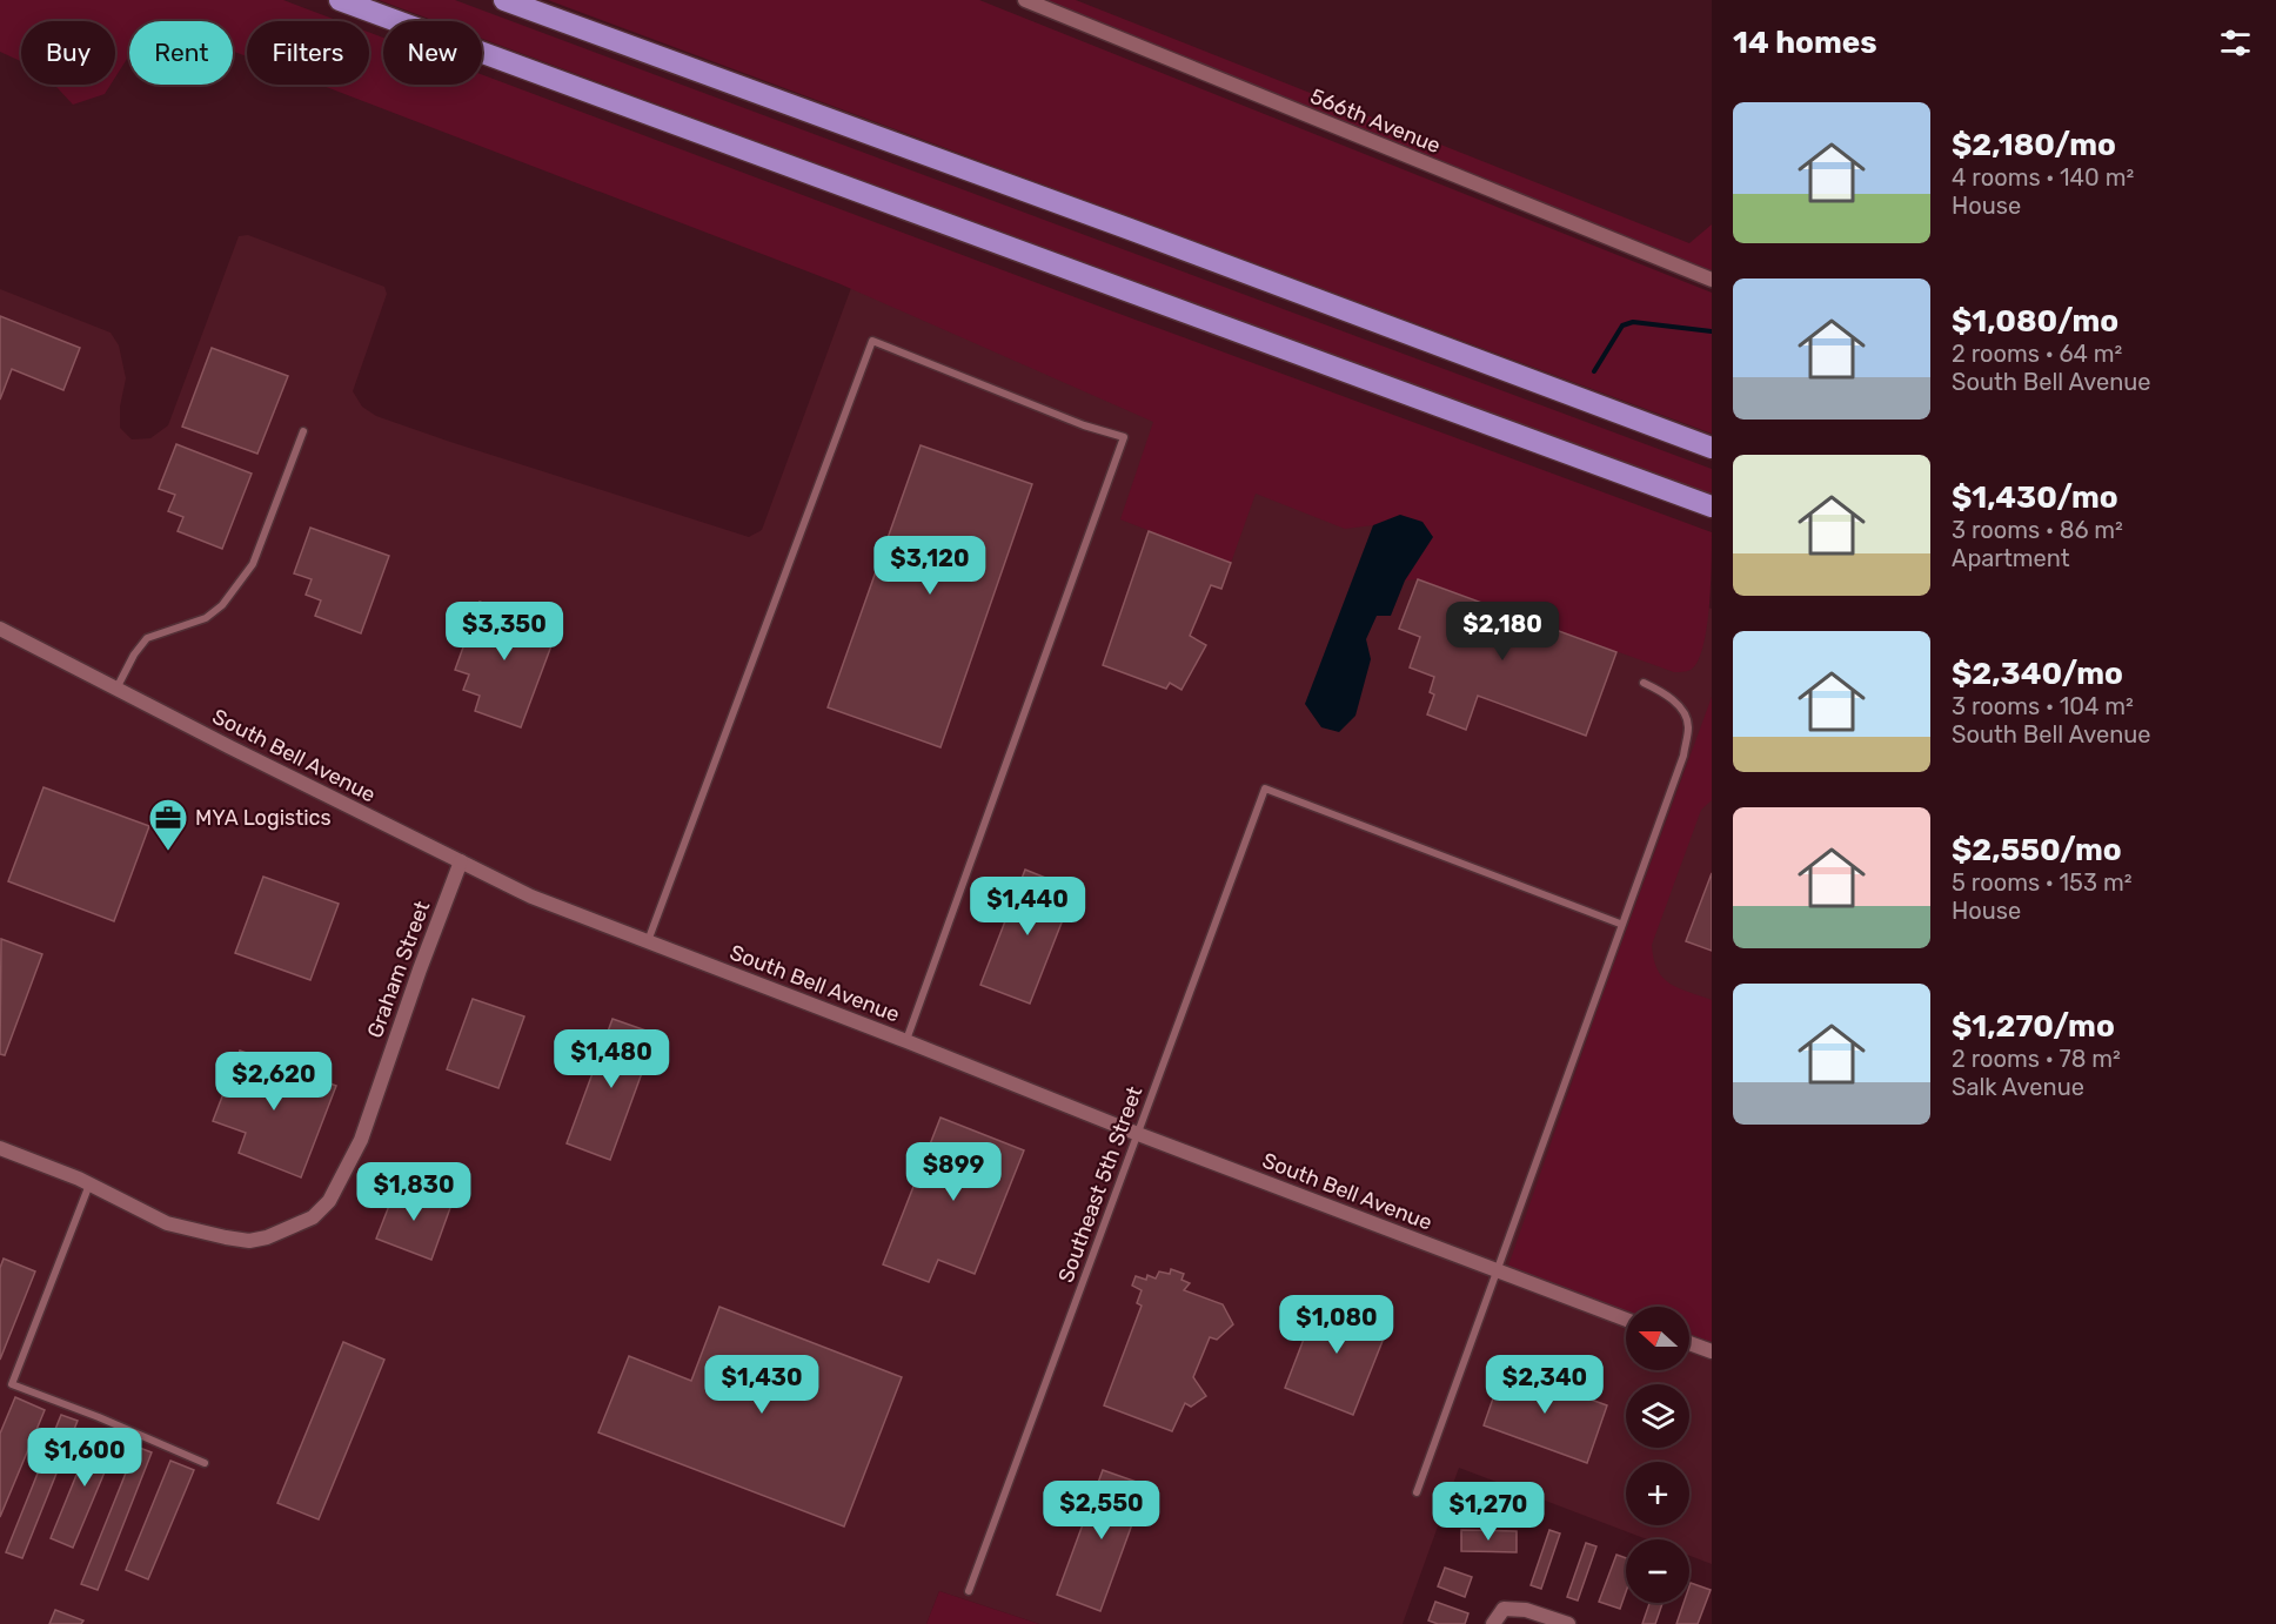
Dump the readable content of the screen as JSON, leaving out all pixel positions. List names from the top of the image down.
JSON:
{
  "streets": {
    "street": ["566th Avenue", "South Bell Avenue", "Graham Street"],
    "lane": ["Southeast 5th Street"]
  },
  "crossings": [
    ["South Bell Avenue", "Graham Street"],
    ["South Bell Avenue", "Southeast 5th Street"]
  ],
  "places": {
    "office": ["MYA Logistics"]
  },
  "north": "left",
  "page": {
    "heading": "14 homes",
    "chip": [
      "Buy",
      "Rent",
      "Filters",
      "New"
    ],
    "list": [
      {
        "name": "$2,180/mo",
        "note": "4 rooms · 140 m² · House"
      },
      {
        "name": "$1,080/mo",
        "note": "2 rooms · 64 m² · South Bell Avenue"
      },
      {
        "name": "$1,430/mo",
        "note": "3 rooms · 86 m² · Apartment"
      },
      {
        "name": "$2,340/mo",
        "note": "3 rooms · 104 m² · South Bell Avenue"
      },
      {
        "name": "$2,550/mo",
        "note": "5 rooms · 153 m² · House"
      },
      {
        "name": "$1,270/mo",
        "note": "2 rooms · 78 m² · Salk Avenue"
      }
    ],
    "price": [
      "$3,120",
      "$3,350",
      "$2,180",
      "$1,440",
      "$1,480",
      "$2,620",
      "$899",
      "$1,830",
      "$1,080",
      "$1,430",
      "$2,340",
      "$1,600",
      "$2,550",
      "$1,270"
    ],
    "map_buttons": ["+", "−"]
  }
}
